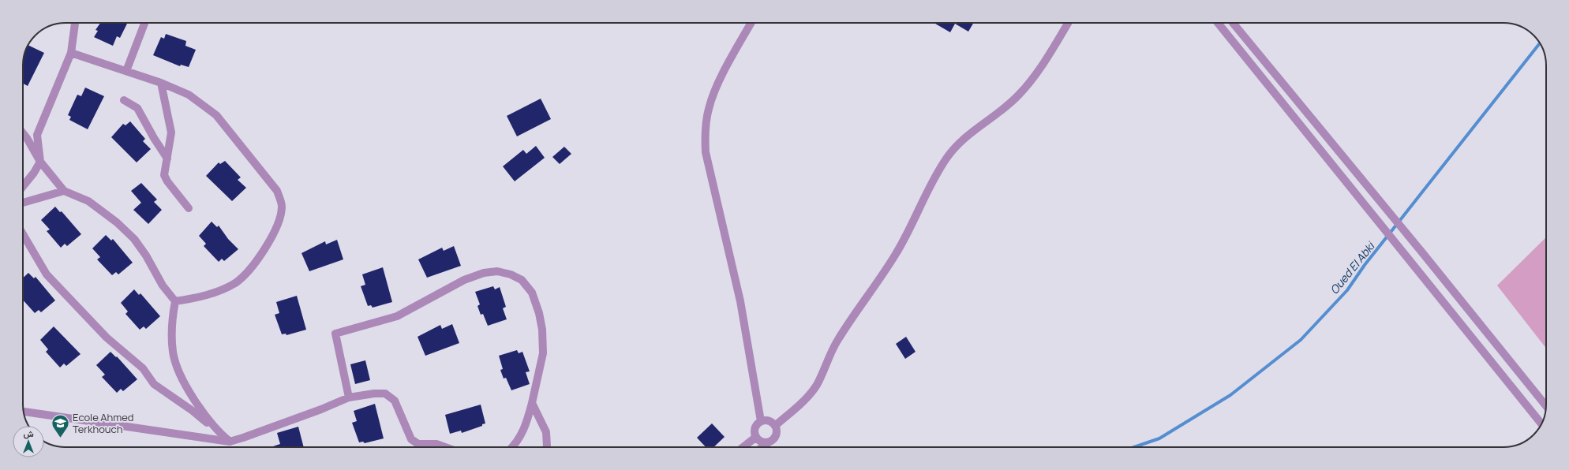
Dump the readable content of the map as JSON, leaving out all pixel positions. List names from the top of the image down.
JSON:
{
  "water": ["Oued El Abki"],
  "places": {
    "school or university": ["Ecole Ahmed Terkhouch"]
  },
  "north": "top"
}
